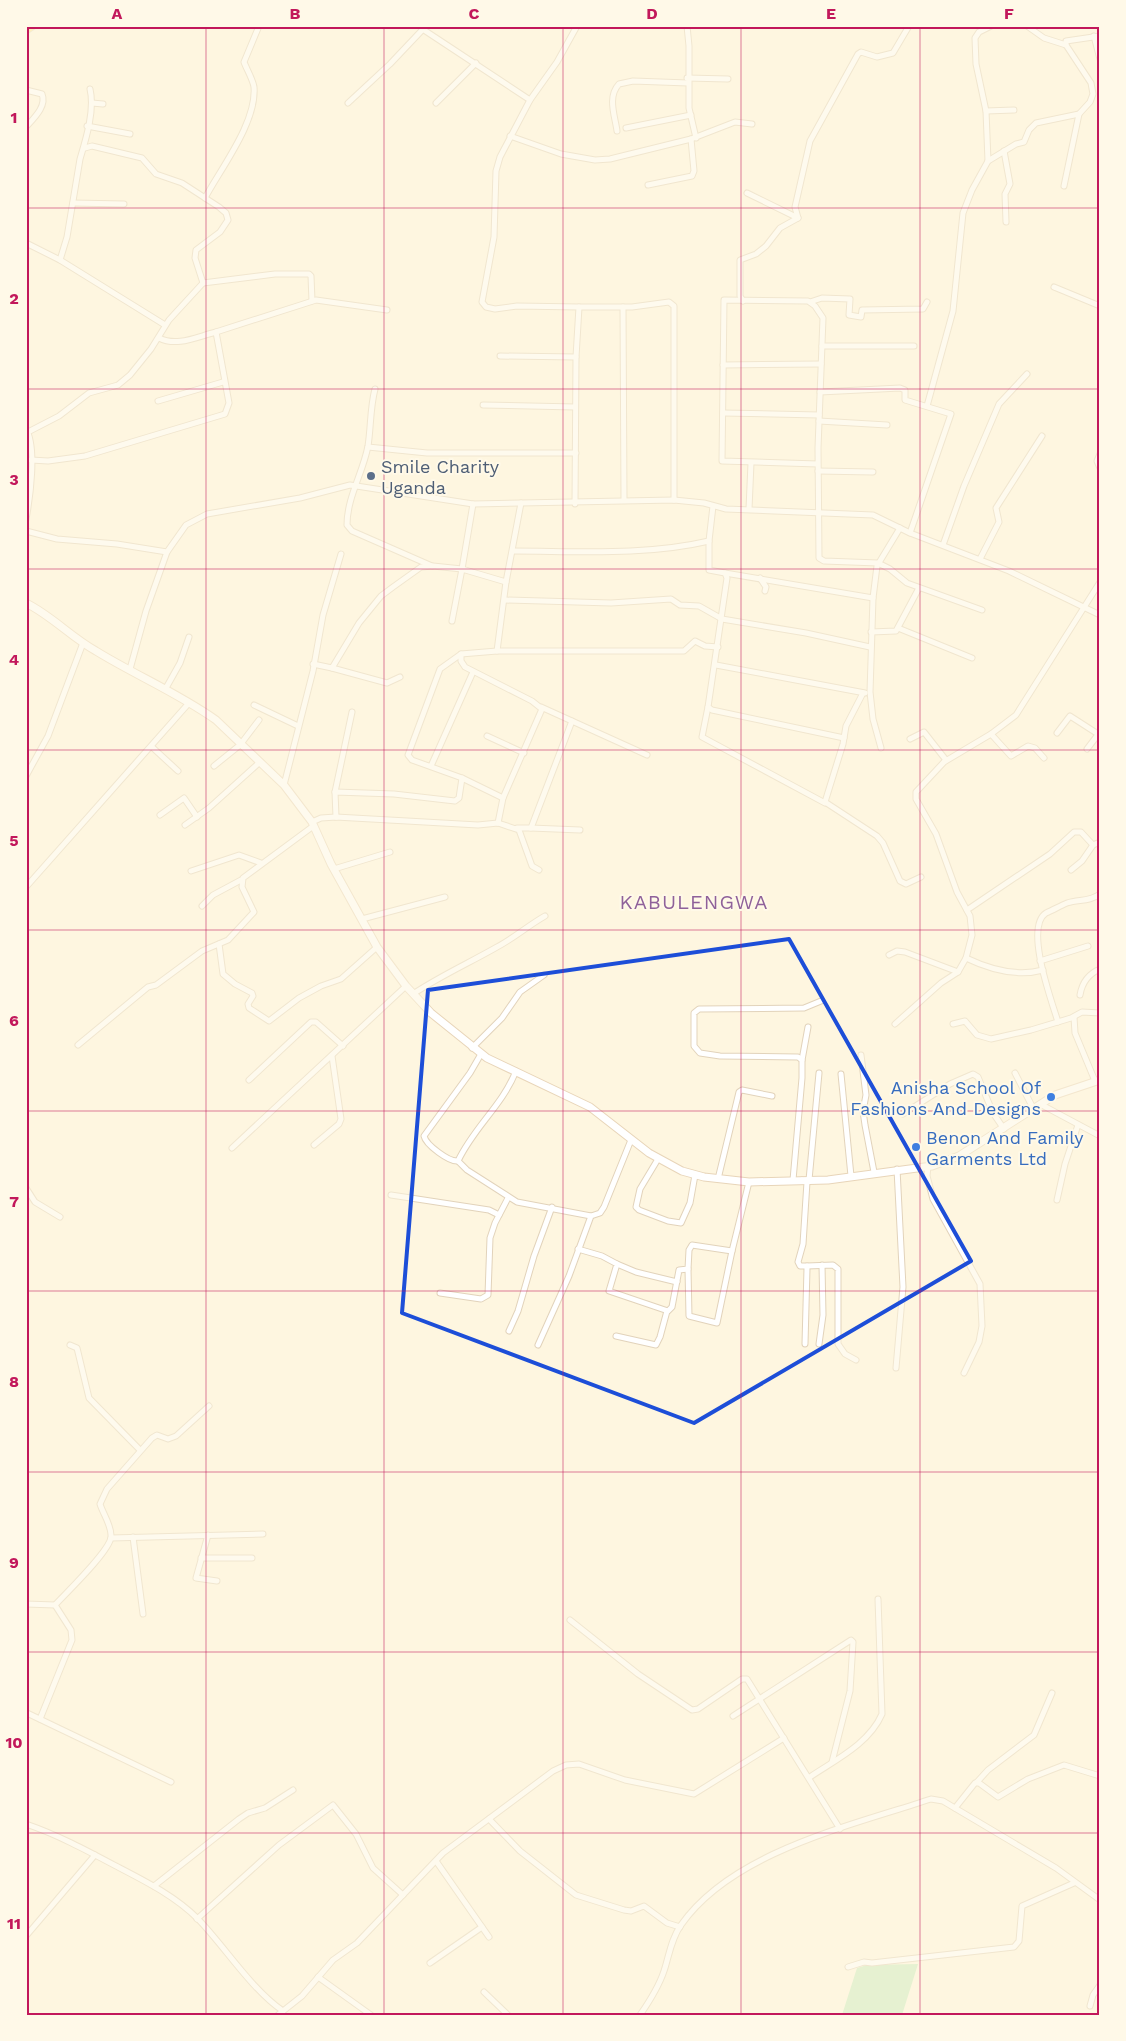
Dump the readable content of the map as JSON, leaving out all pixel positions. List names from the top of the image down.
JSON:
{
  "districts": ["KABULENGWA"],
  "places": ["Smile Charity Uganda", "Anisha School Of Fashions And Designs", "Benon And Family Garments Ltd"],
  "grid": {
    "columns": [
      "A",
      "B",
      "C",
      "D",
      "E",
      "F"
    ],
    "rows": [
      "1",
      "2",
      "3",
      "4",
      "5",
      "6",
      "7",
      "8",
      "9",
      "10",
      "11"
    ]
  }
}
